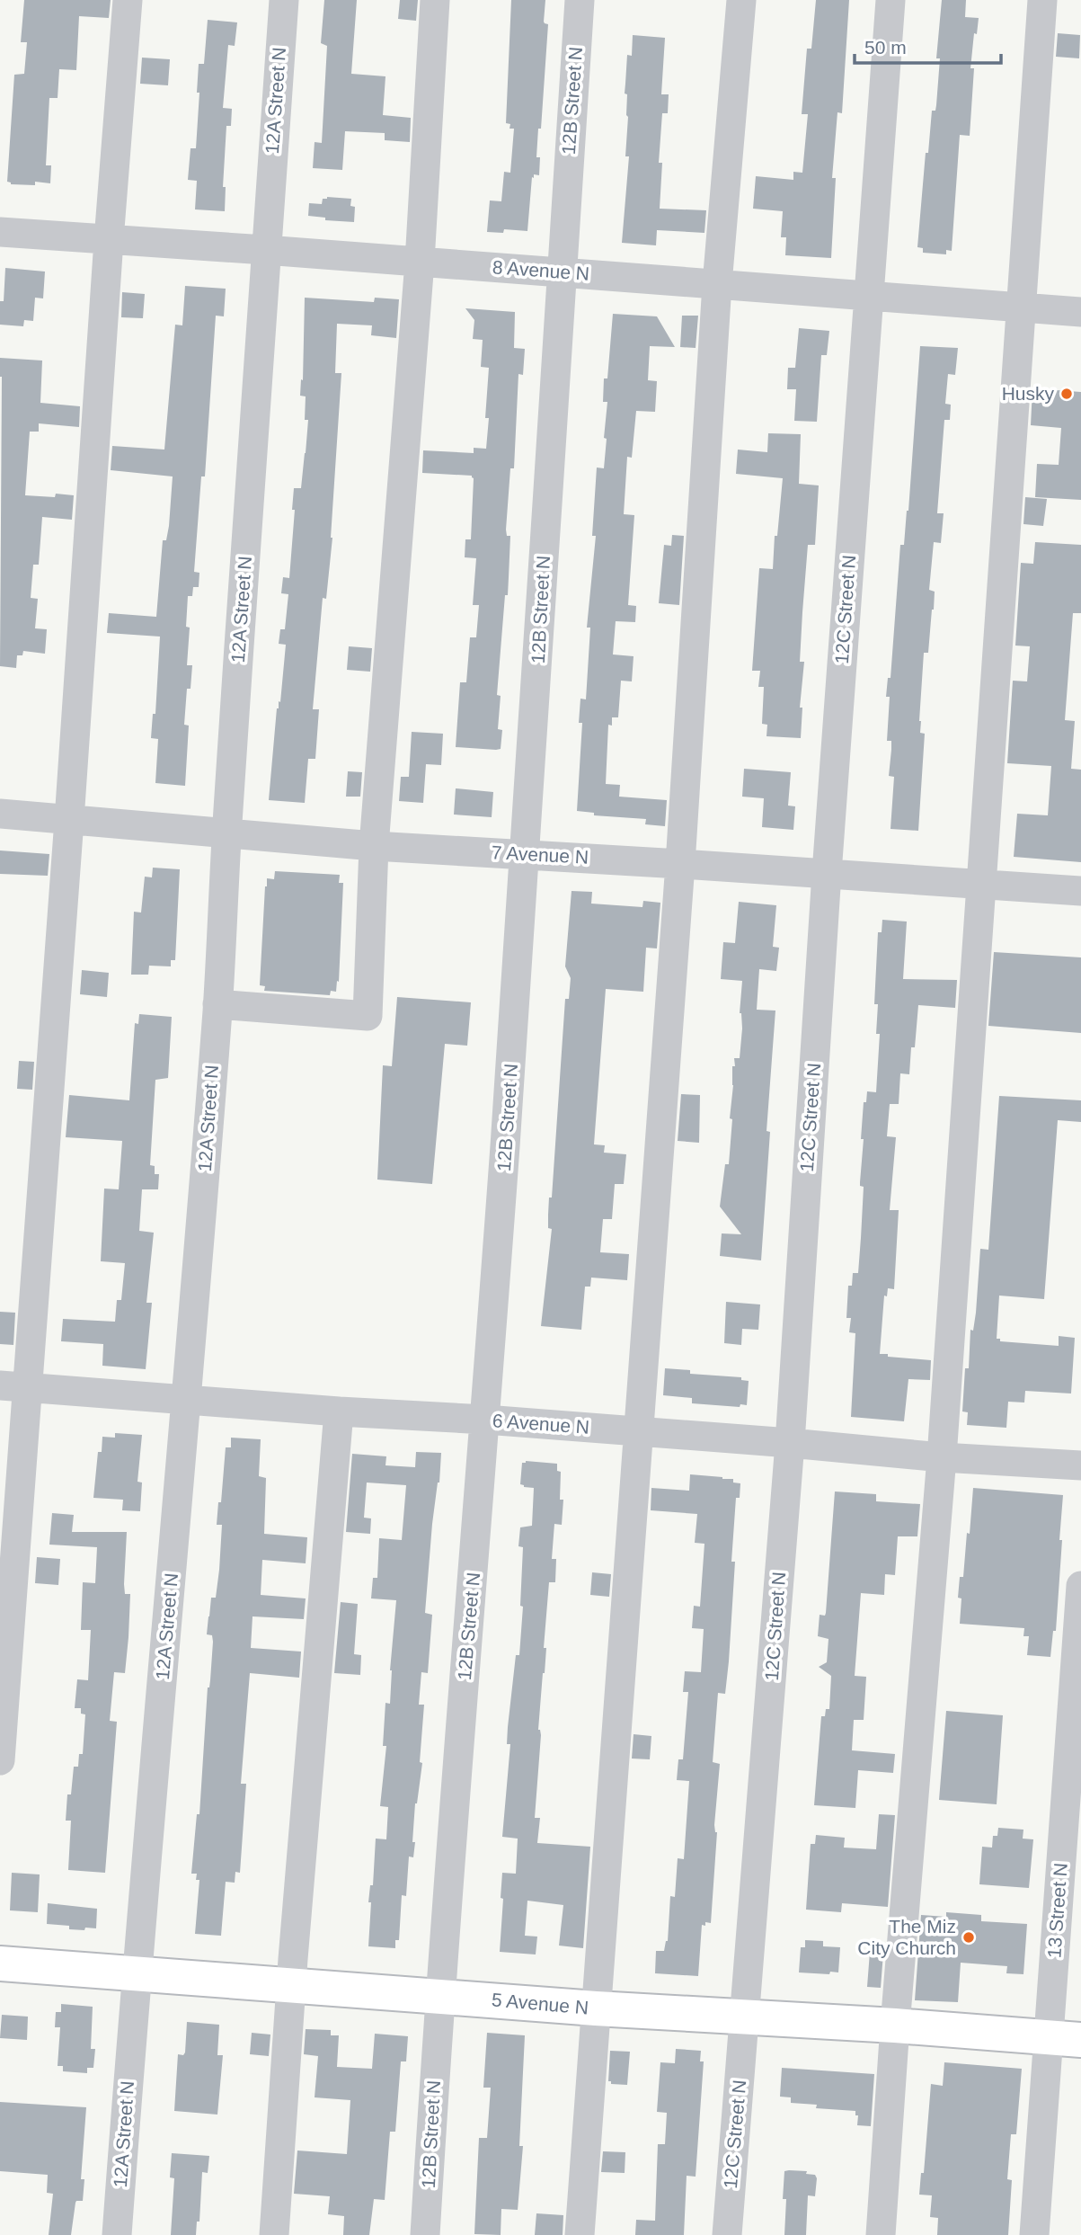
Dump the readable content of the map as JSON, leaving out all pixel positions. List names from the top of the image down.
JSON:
{
  "streets": {
    "main road": ["5 Avenue N"],
    "street": [
      "12A Street N",
      "12B Street N",
      "8 Avenue N",
      "12C Street N",
      "7 Avenue N",
      "6 Avenue N",
      "13 Street N"
    ]
  },
  "crossings": [
    ["12A Street N", "8 Avenue N"],
    ["12A Street N", "7 Avenue N"],
    ["12A Street N", "6 Avenue N"],
    ["12A Street N", "5 Avenue N"],
    ["12B Street N", "8 Avenue N"],
    ["12B Street N", "7 Avenue N"],
    ["12B Street N", "6 Avenue N"],
    ["12B Street N", "5 Avenue N"],
    ["8 Avenue N", "12C Street N"],
    ["12C Street N", "7 Avenue N"],
    ["12C Street N", "6 Avenue N"],
    ["12C Street N", "5 Avenue N"],
    ["13 Street N", "5 Avenue N"]
  ],
  "places": ["Husky", "The Miz City Church"],
  "scale_bar": "50 m"
}
